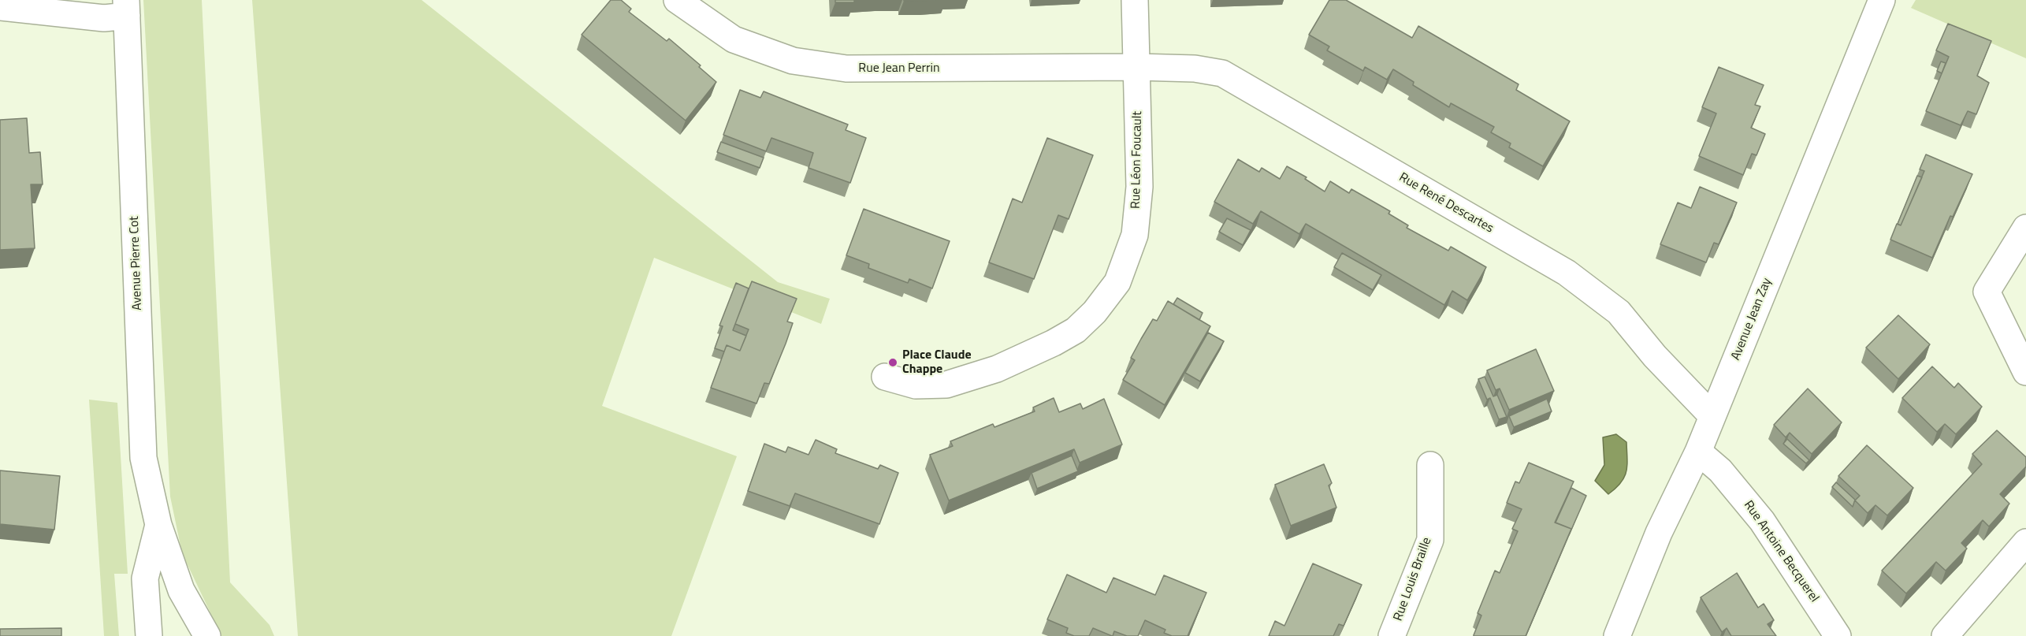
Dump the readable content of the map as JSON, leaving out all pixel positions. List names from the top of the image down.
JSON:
{
  "streets": {
    "street": [
      "Rue Jean Perrin",
      "Rue Léon Foucault",
      "Rue René Descartes",
      "Avenue Pierre Cot",
      "Avenue Jean Zay",
      "Rue Antoine Becquerel",
      "Rue Louis Braille"
    ]
  },
  "crossings": [
    ["Rue Jean Perrin", "Rue Léon Foucault"],
    ["Rue Jean Perrin", "Rue René Descartes"],
    ["Rue Léon Foucault", "Rue René Descartes"],
    ["Rue René Descartes", "Avenue Jean Zay"],
    ["Avenue Jean Zay", "Rue Antoine Becquerel"]
  ],
  "places": ["Place Claude Chappe"]
}
